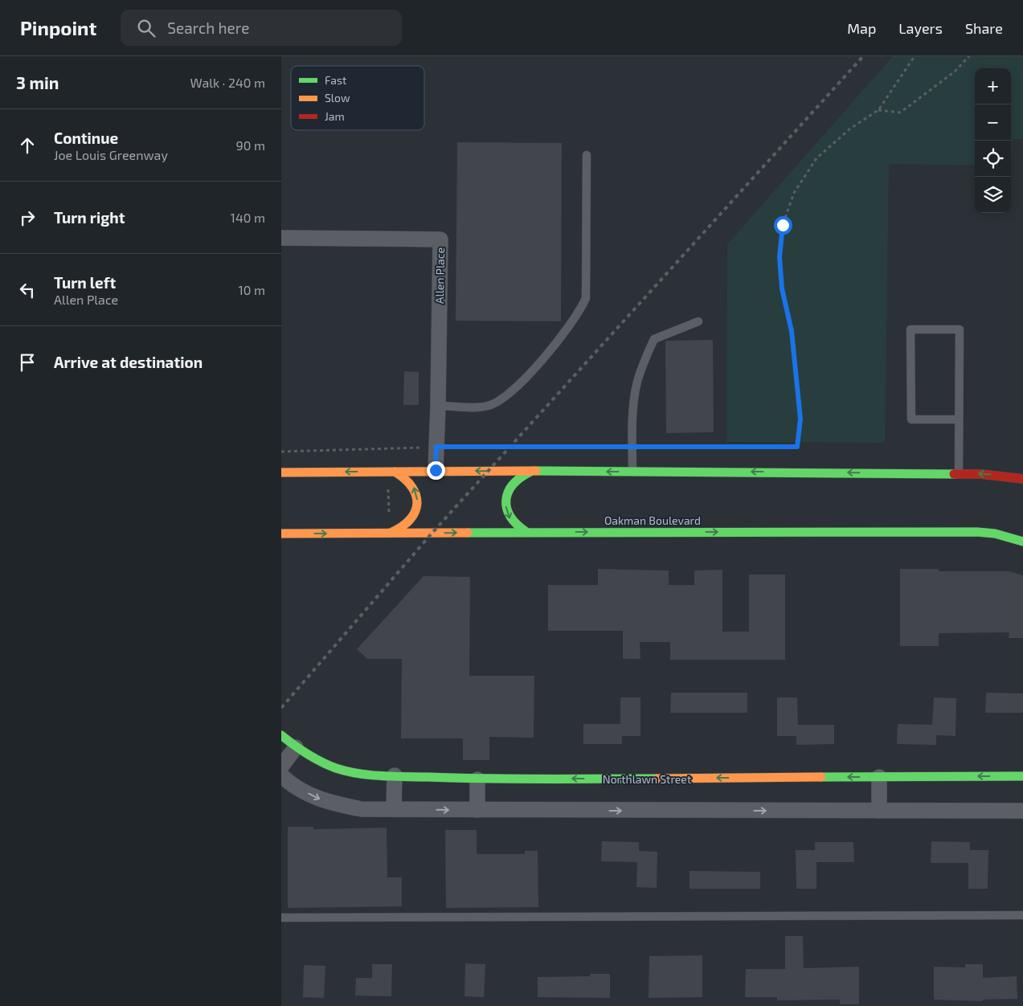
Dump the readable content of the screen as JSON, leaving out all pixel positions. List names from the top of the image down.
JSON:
{
  "streets": {
    "street": ["Allen Place", "Oakman Boulevard", "Northlawn Street"]
  },
  "legend": ["Fast", "Slow", "Jam"],
  "page": {
    "header": "Pinpoint",
    "search": "Search here",
    "nav": ["Map", "Layers", "Share"],
    "heading": ["3 min", "Walk · 240 m"],
    "map_buttons": ["+", "−"],
    "list": [
      ["Continue", "Joe Louis Greenway", "90 m"],
      ["Turn right", "140 m"],
      ["Turn left", "Allen Place", "10 m"],
      "Arrive at destination"
    ]
  }
}
